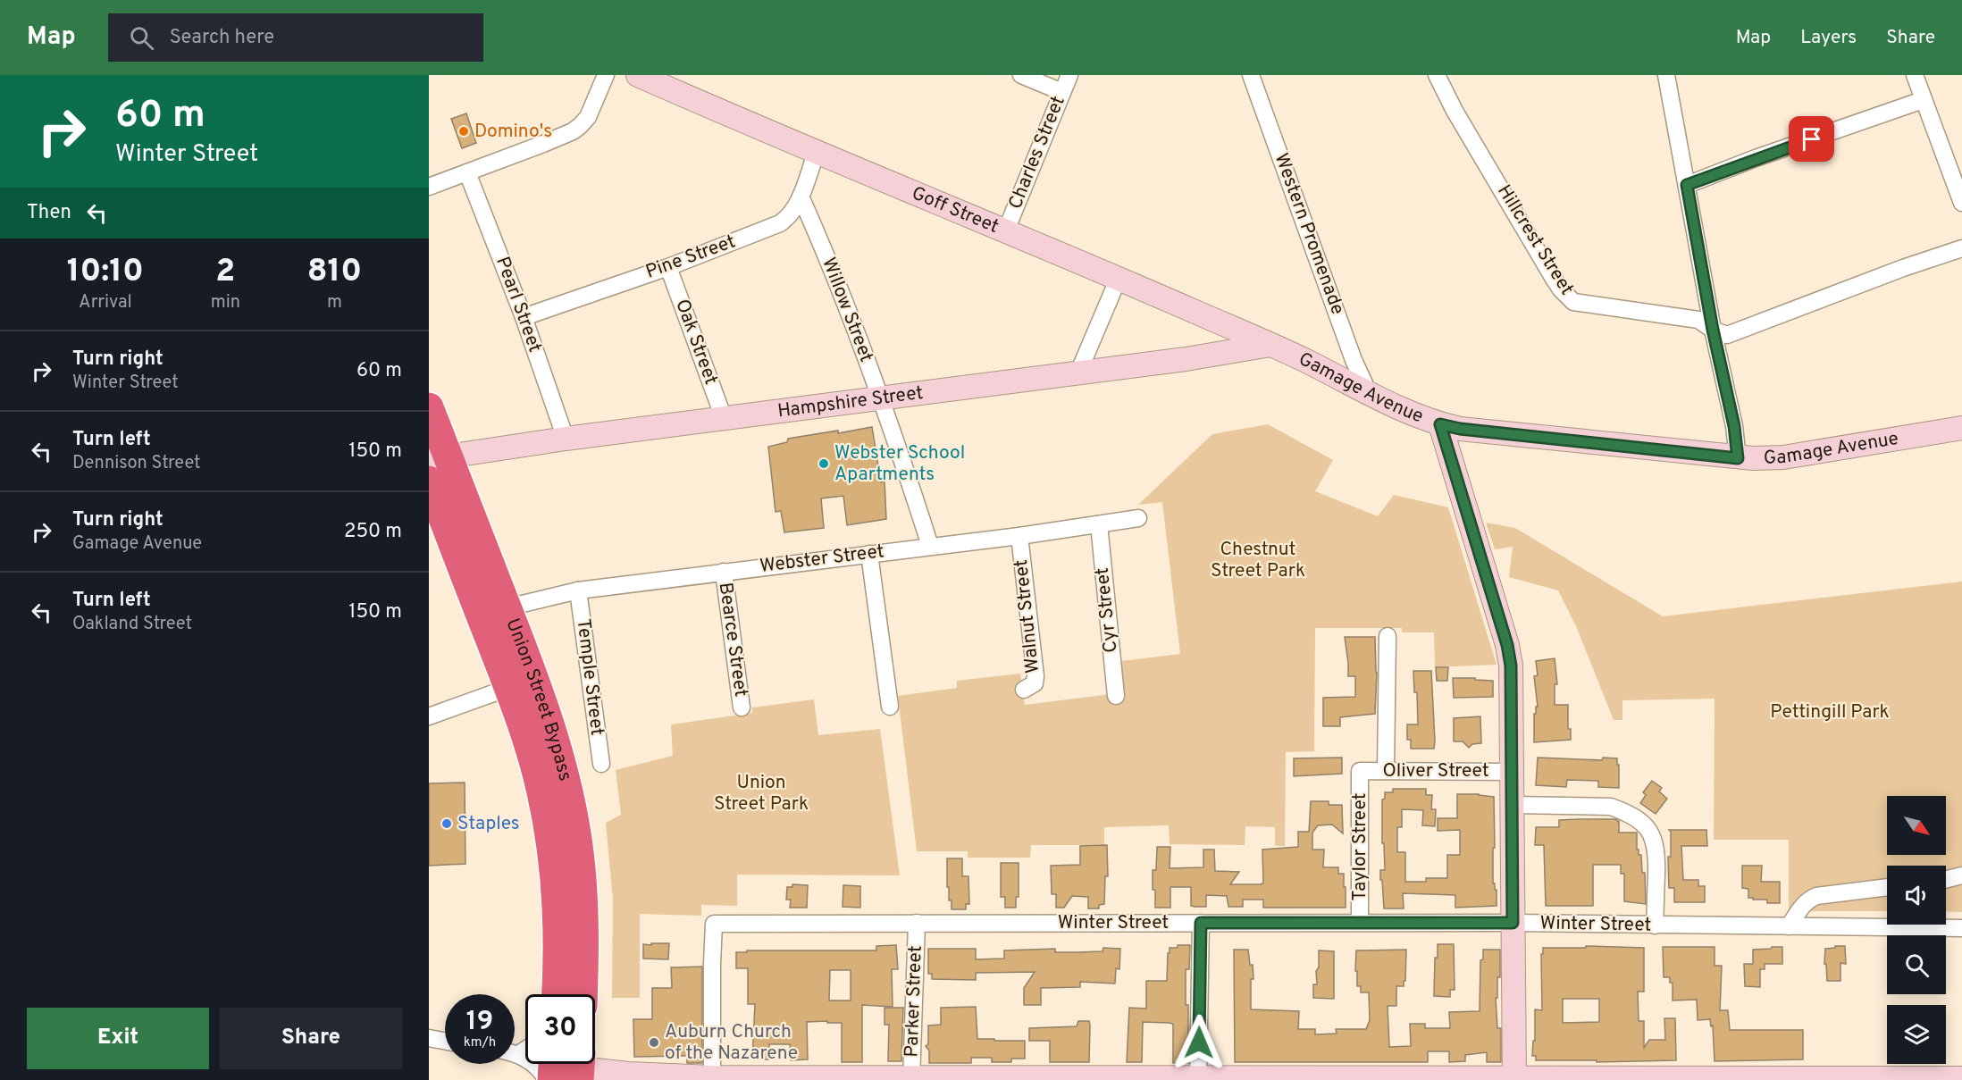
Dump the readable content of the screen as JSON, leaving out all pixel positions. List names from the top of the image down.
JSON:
{
  "streets": {
    "highway": ["Union Street Bypass"],
    "street": [
      "Charles Street",
      "Goff Street",
      "Western Promenade",
      "Hillcrest Street",
      "Pine Street",
      "Pearl Street",
      "Willow Street",
      "Oak Street",
      "Gamage Avenue",
      "Hampshire Street",
      "Webster Street",
      "Cyr Street",
      "Walnut Street",
      "Bearce Street",
      "Temple Street",
      "Oliver Street",
      "Taylor Street",
      "Winter Street",
      "Parker Street"
    ]
  },
  "crossings": [
    ["Charles Street", "Goff Street"],
    ["Goff Street", "Pine Street"],
    ["Goff Street", "Gamage Avenue"],
    ["Goff Street", "Hampshire Street"],
    ["Western Promenade", "Gamage Avenue"],
    ["Pine Street", "Pearl Street"],
    ["Pine Street", "Willow Street"],
    ["Pine Street", "Oak Street"],
    ["Pearl Street", "Hampshire Street"],
    ["Willow Street", "Hampshire Street"],
    ["Willow Street", "Webster Street"],
    ["Oak Street", "Hampshire Street"],
    ["Gamage Avenue", "Hampshire Street"],
    ["Hampshire Street", "Union Street Bypass"],
    ["Webster Street", "Cyr Street"],
    ["Webster Street", "Walnut Street"],
    ["Webster Street", "Bearce Street"],
    ["Webster Street", "Temple Street"],
    ["Webster Street", "Union Street Bypass"],
    ["Oliver Street", "Taylor Street"],
    ["Taylor Street", "Winter Street"],
    ["Winter Street", "Parker Street"]
  ],
  "parks": ["Chestnut Street Park", "Pettingill Park", "Union Street Park"],
  "places": [
    "Domino's",
    "Webster School Apartments",
    "Staples",
    "Auburn Church of the Nazarene"
  ],
  "north": "bottom right",
  "page": {
    "header": "Map",
    "search": "Search here",
    "nav": ["Map", "Layers", "Share"],
    "turn": ["60 m", "Winter Street"],
    "then": "Then",
    "eta": [
      "10:10",
      "Arrival",
      "2",
      "min",
      "810",
      "m"
    ],
    "list": [
      {
        "name": "Turn right",
        "note": "Winter Street",
        "value": "60 m"
      },
      {
        "name": "Turn left",
        "note": "Dennison Street",
        "value": "150 m"
      },
      {
        "name": "Turn right",
        "note": "Gamage Avenue",
        "value": "250 m"
      },
      {
        "name": "Turn left",
        "note": "Oakland Street",
        "value": "150 m"
      }
    ],
    "speed": "19 km/h",
    "limit": "30",
    "buttons": ["Exit", "Share"]
  }
}
